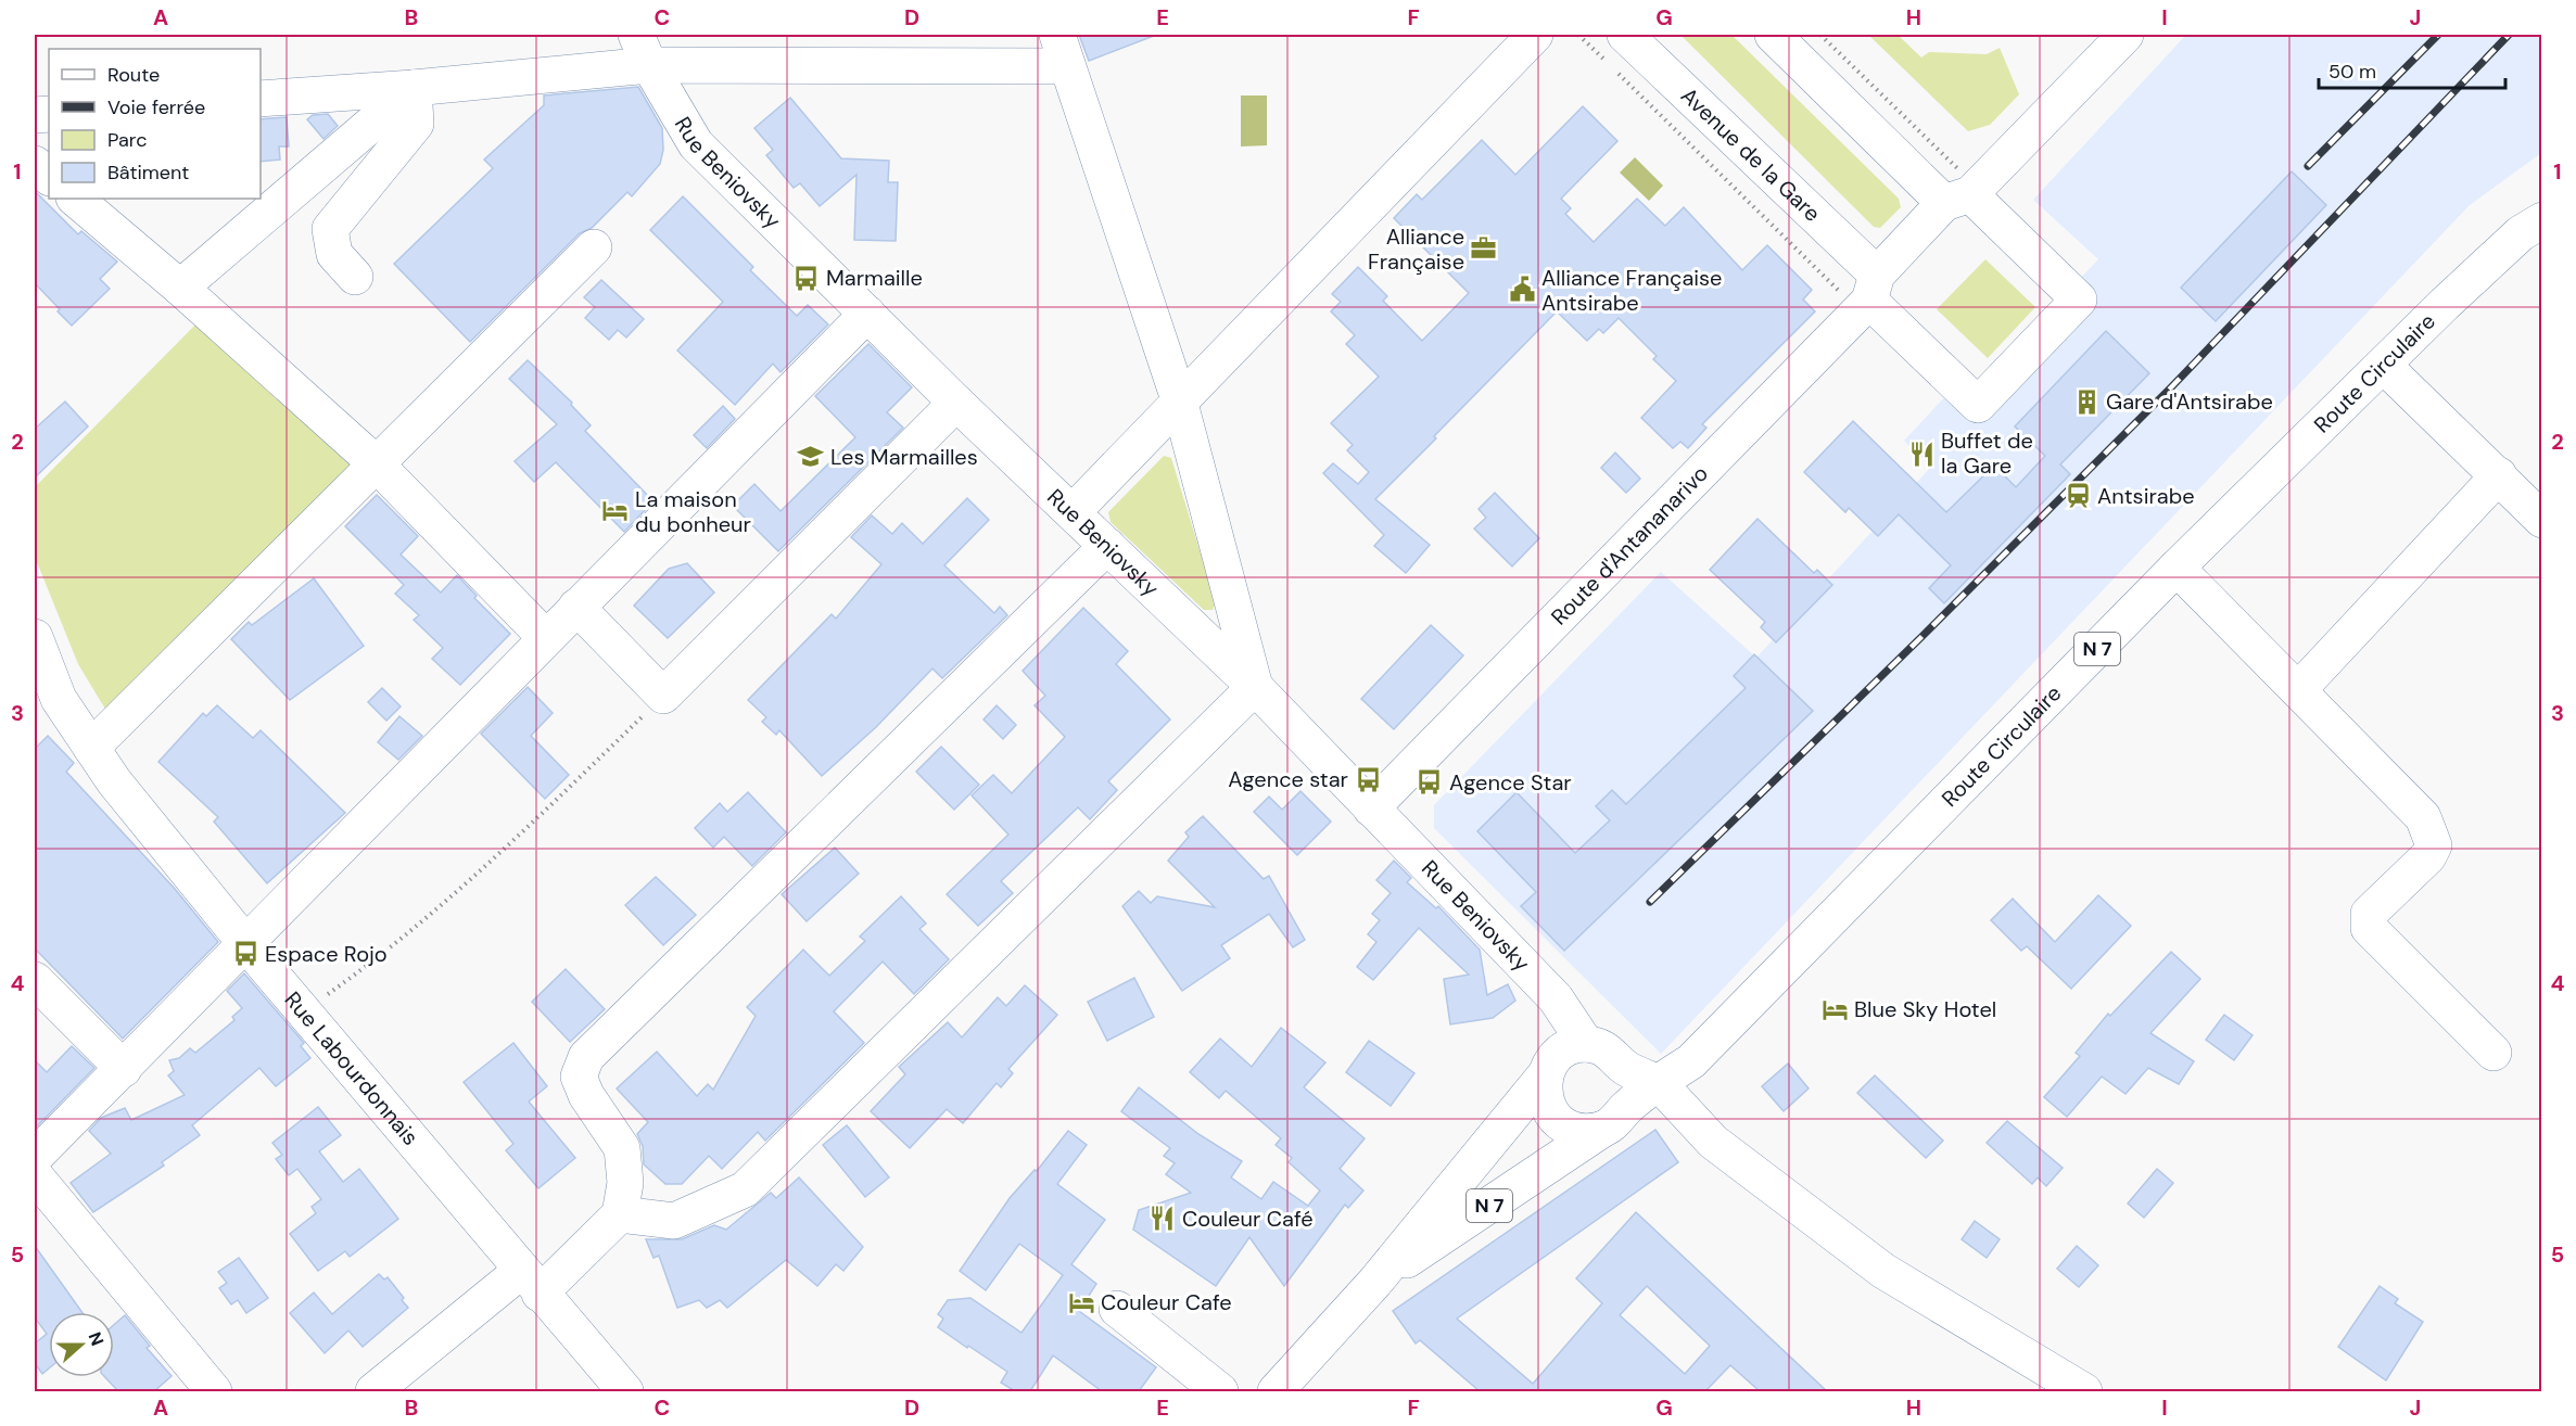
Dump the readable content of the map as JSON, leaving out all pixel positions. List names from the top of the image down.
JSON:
{
  "streets": {
    "street": [
      "Avenue de la Gare",
      "Rue Beniovsky",
      "Route Circulaire",
      "Route d'Antananarivo",
      "N 7",
      "Rue Labourdonnais"
    ]
  },
  "crossings": [
    ["Avenue de la Gare", "Route d'Antananarivo"],
    ["Rue Beniovsky", "Route d'Antananarivo"],
    ["Rue Beniovsky", "N 7"],
    ["Route Circulaire", "N 7"]
  ],
  "places": {
    "office": ["Alliance Française"],
    "bus stop": [
      "Marmaille",
      "Agence star",
      "Agence Star",
      "Espace Rojo"
    ],
    "public building": ["Alliance Française Antsirabe"],
    "building": ["Gare d'Antsirabe"],
    "restaurant": ["Buffet de la Gare", "Couleur Café"],
    "school or university": ["Les Marmailles"],
    "station": ["Antsirabe"],
    "hotel": ["La maison du bonheur", "Blue Sky Hotel", "Couleur Cafe"]
  },
  "legend": [
    "Route",
    "Voie ferrée",
    "Parc",
    "Bâtiment"
  ],
  "scale_bar": "50 m",
  "north": "right",
  "grid": {
    "columns": [
      "A",
      "B",
      "C",
      "D",
      "E",
      "F",
      "G",
      "H",
      "I",
      "J"
    ],
    "rows": [
      "1",
      "2",
      "3",
      "4",
      "5"
    ]
  }
}
